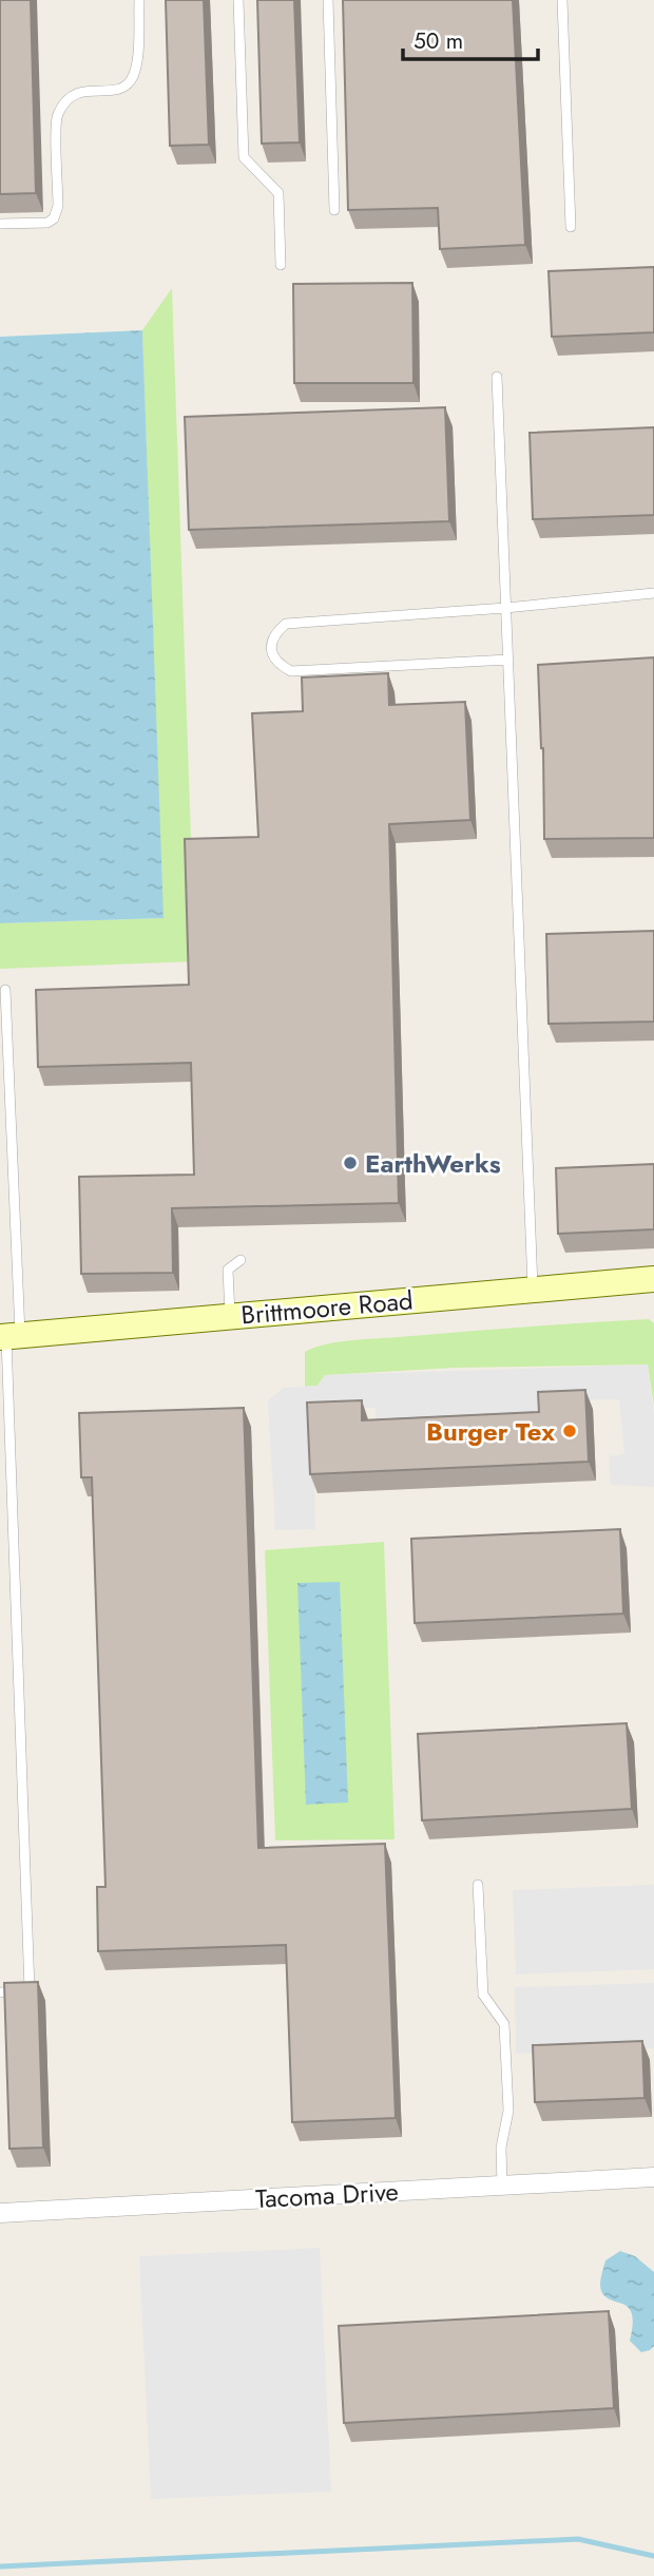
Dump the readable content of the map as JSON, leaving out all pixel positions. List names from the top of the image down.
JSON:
{
  "streets": {
    "main road": ["Brittmoore Road"],
    "street": ["Tacoma Drive"]
  },
  "places": ["EarthWerks", "Burger Tex"],
  "scale_bar": "50 m"
}
